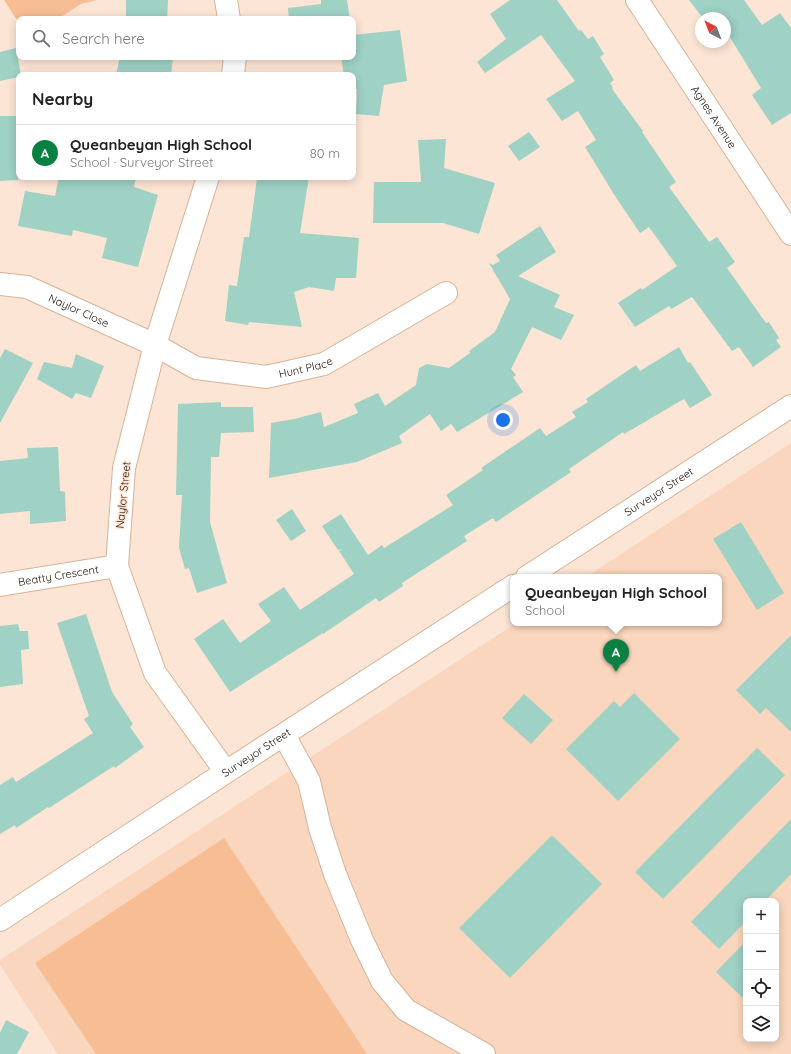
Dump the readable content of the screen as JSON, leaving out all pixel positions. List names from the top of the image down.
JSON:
{
  "streets": {
    "street": [
      "Agnes Avenue",
      "Naylor Close",
      "Hunt Place",
      "Surveyor Street",
      "Naylor Street",
      "Beatty Crescent"
    ]
  },
  "crossings": [
    ["Naylor Close", "Hunt Place"],
    ["Naylor Close", "Naylor Street"],
    ["Hunt Place", "Naylor Street"],
    ["Surveyor Street", "Naylor Street"],
    ["Naylor Street", "Beatty Crescent"]
  ],
  "north": "top left",
  "page": {
    "search": "Search here",
    "heading": "Nearby",
    "list": [
      {
        "mark": "A",
        "name": "Queanbeyan High School",
        "note": "School · Surveyor Street",
        "value": "80 m"
      }
    ],
    "popup": ["Queanbeyan High School", "School"],
    "pins": "A",
    "map_buttons": ["+", "−"]
  }
}
